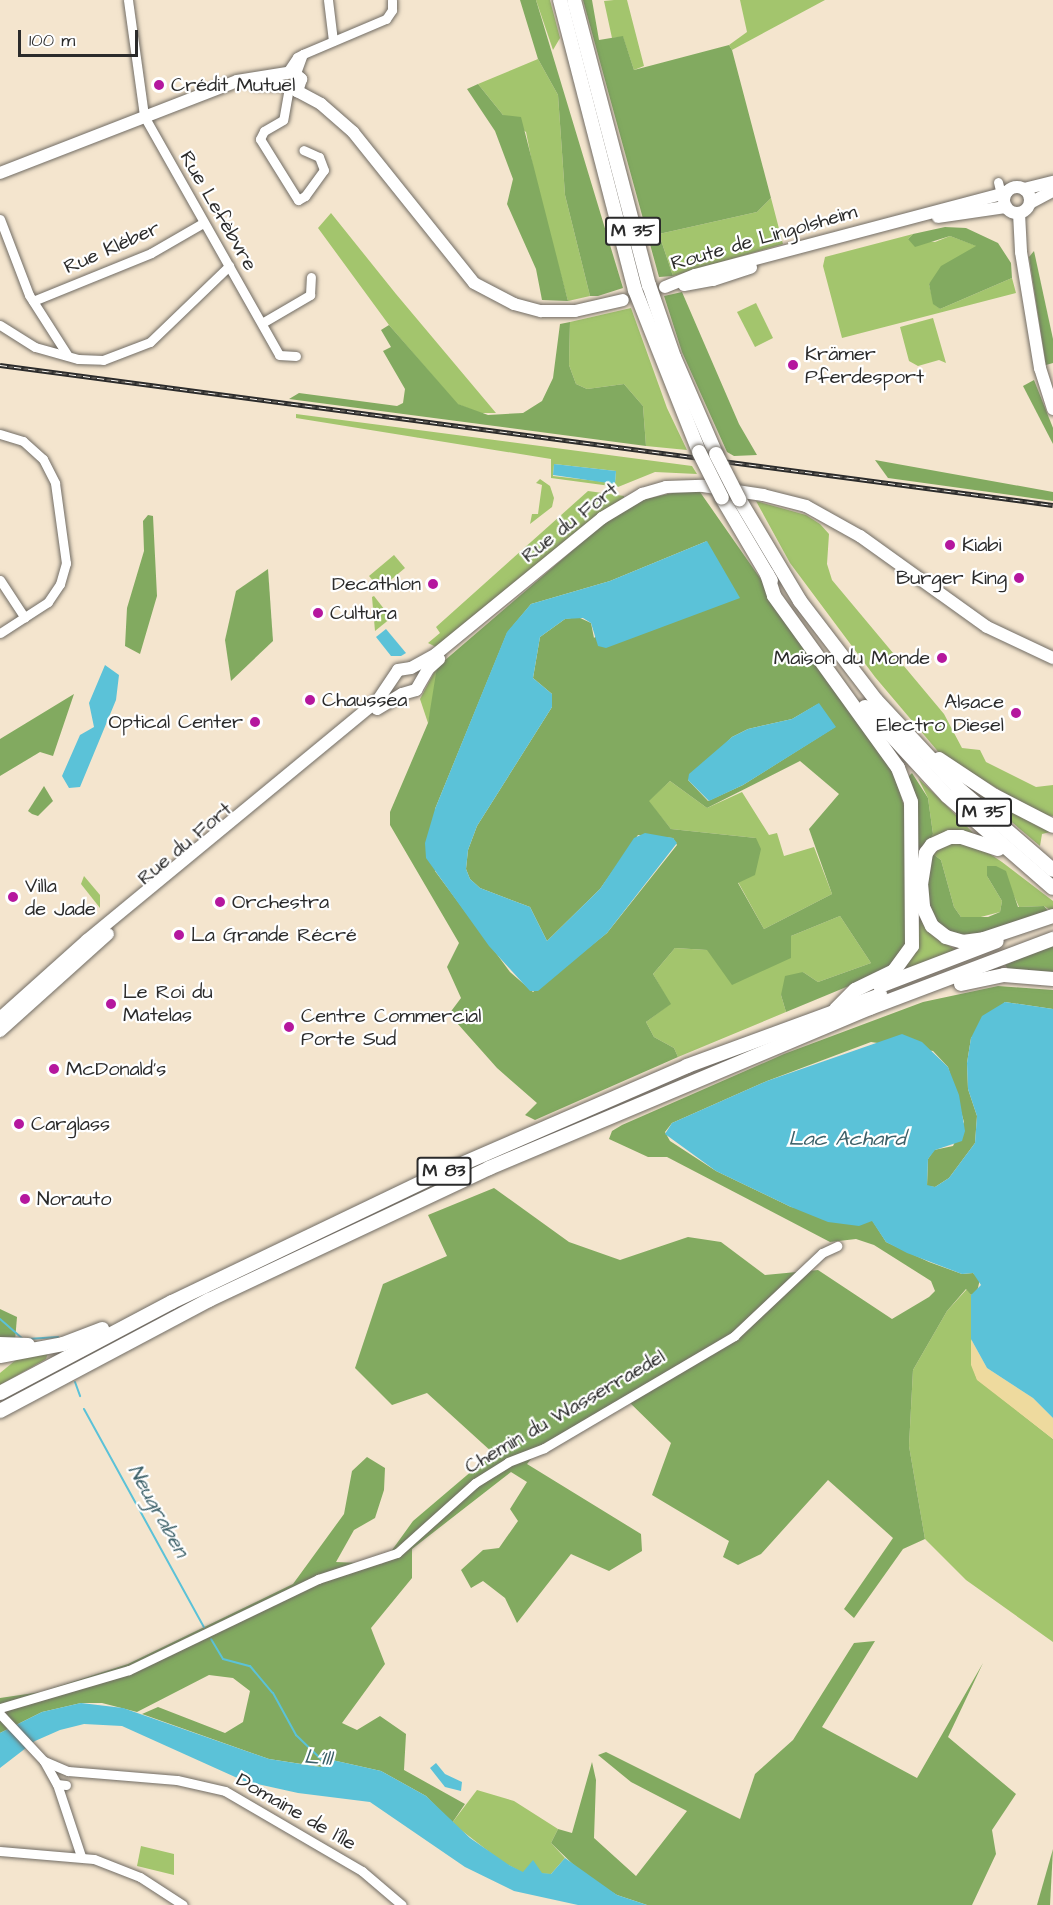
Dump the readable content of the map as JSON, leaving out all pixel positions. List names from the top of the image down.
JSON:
{
  "streets": {
    "highway": ["M 35", "M 83"],
    "main road": ["Route de Lingolsheim", "Rue du Fort"],
    "street": [
      "Rue Lefèbvre",
      "Rue Kléber",
      "Chemin du Wasserraedel",
      "Domaine de l'Île"
    ]
  },
  "crossings": [
    ["Rue Lefèbvre", "Rue Kléber"]
  ],
  "water": ["Lac Achard", "Neugraben", "L'Ill"],
  "places": [
    "Crédit Mutuel",
    "Krämer Pferdesport",
    "Kiabi",
    "Burger King",
    "Decathlon",
    "Cultura",
    "Maison du Monde",
    "Chaussea",
    "Alsace Electro Diesel",
    "Optical Center",
    "Villa de Jade",
    "Orchestra",
    "La Grande Récré",
    "Le Roi du Matelas",
    "Centre Commercial Porte Sud",
    "McDonald's",
    "Carglass",
    "Norauto"
  ],
  "scale_bar": "100 m"
}
